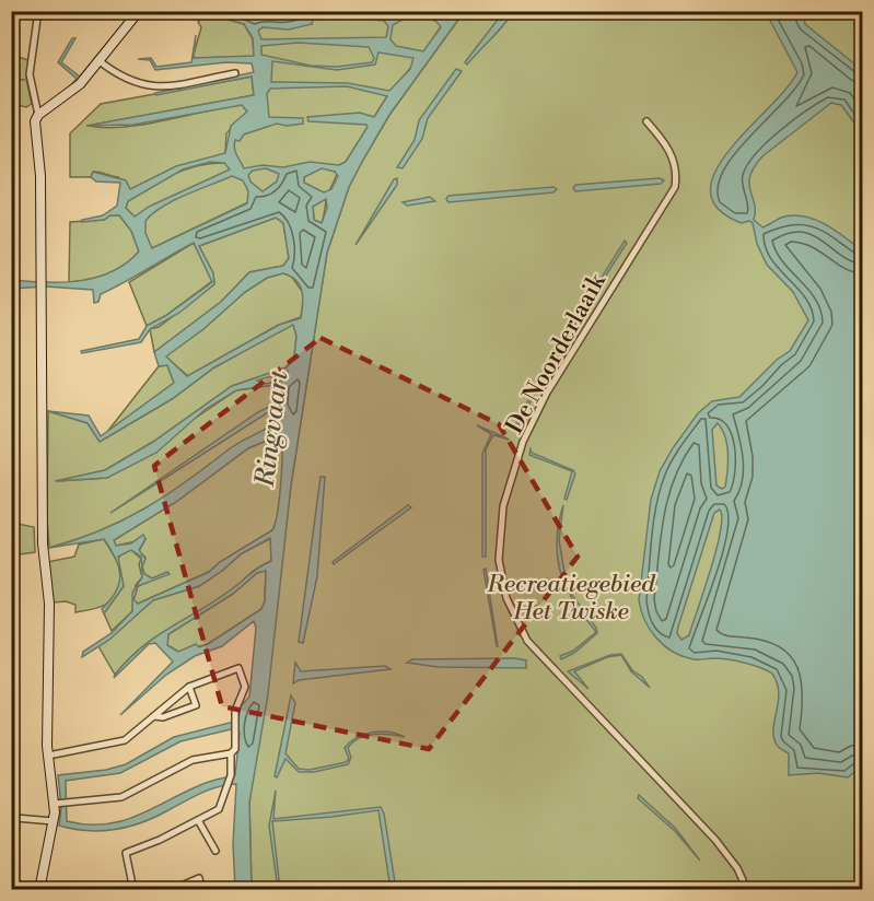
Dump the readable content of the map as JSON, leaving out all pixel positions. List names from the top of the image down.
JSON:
{
  "streets": {
    "street": ["De Noorderlaaik"]
  },
  "water": ["Ringvaart"],
  "parks": ["Recreatiegebied Het Twiske"]
}
